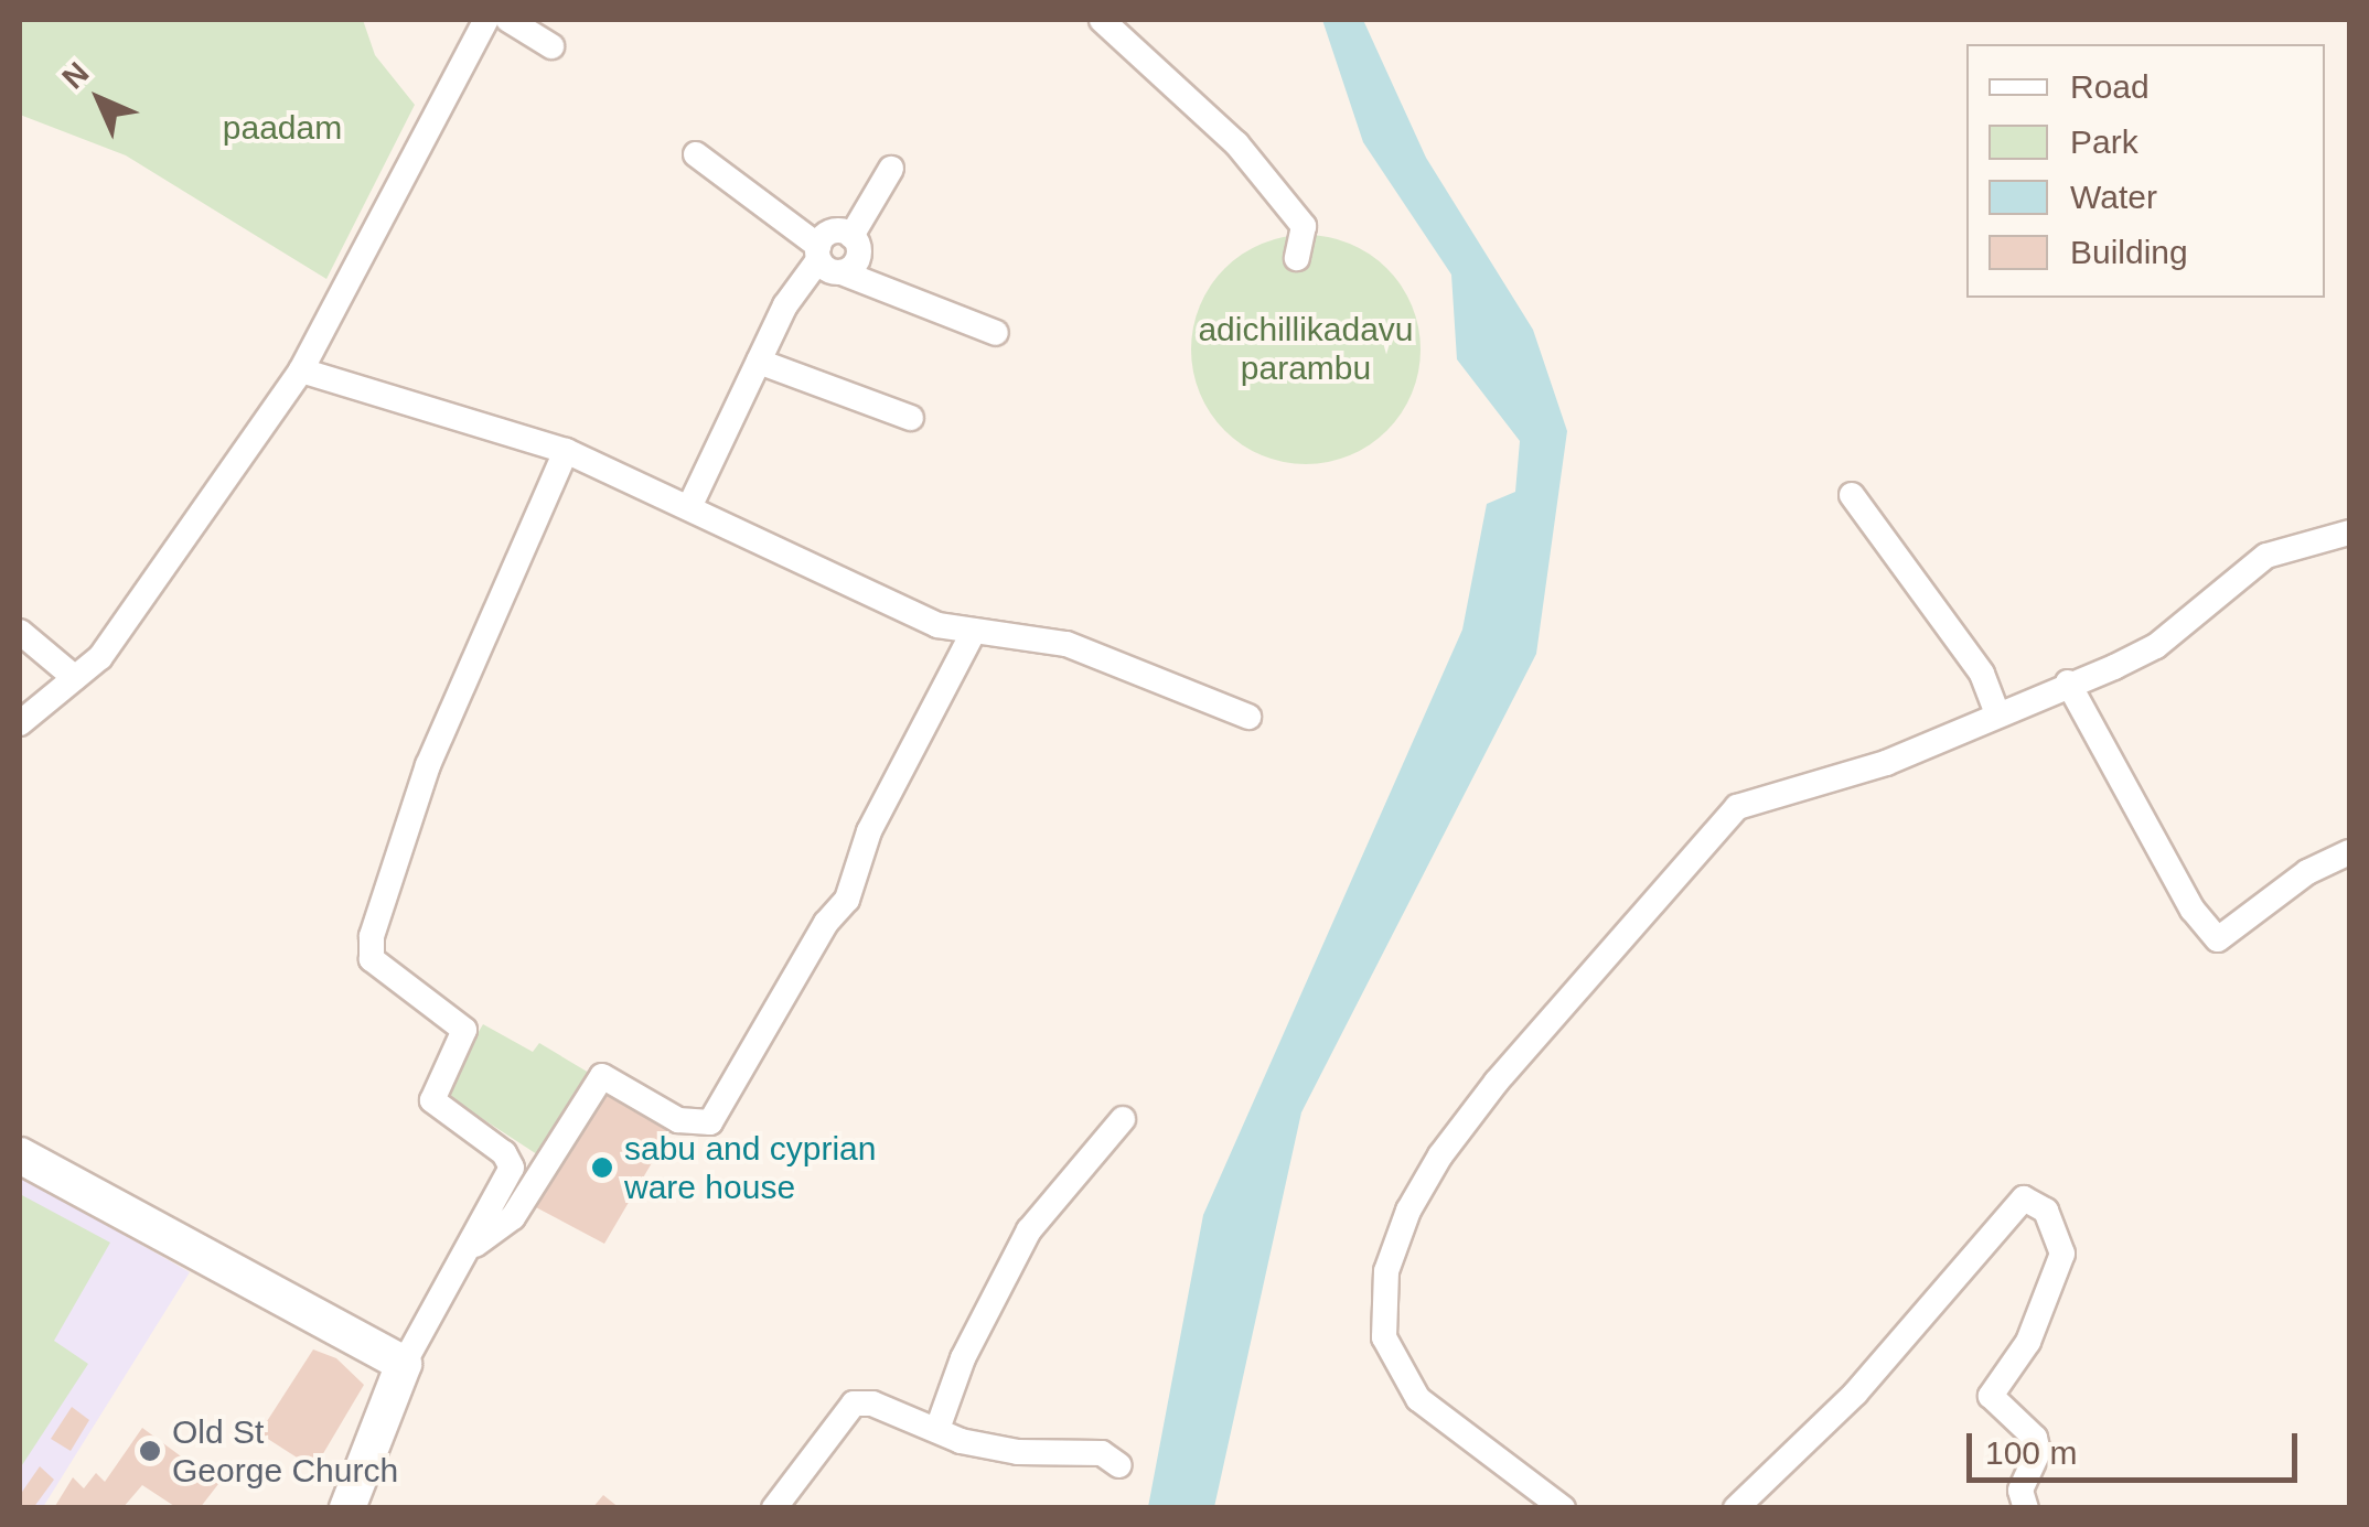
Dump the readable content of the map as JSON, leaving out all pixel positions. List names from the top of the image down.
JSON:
{
  "parks": ["paadam", "adichillikadavu parambu"],
  "places": ["sabu and cyprian ware house", "Old St George Church"],
  "legend": [
    "Road",
    "Park",
    "Water",
    "Building"
  ],
  "scale_bar": "100 m",
  "north": "top left"
}
